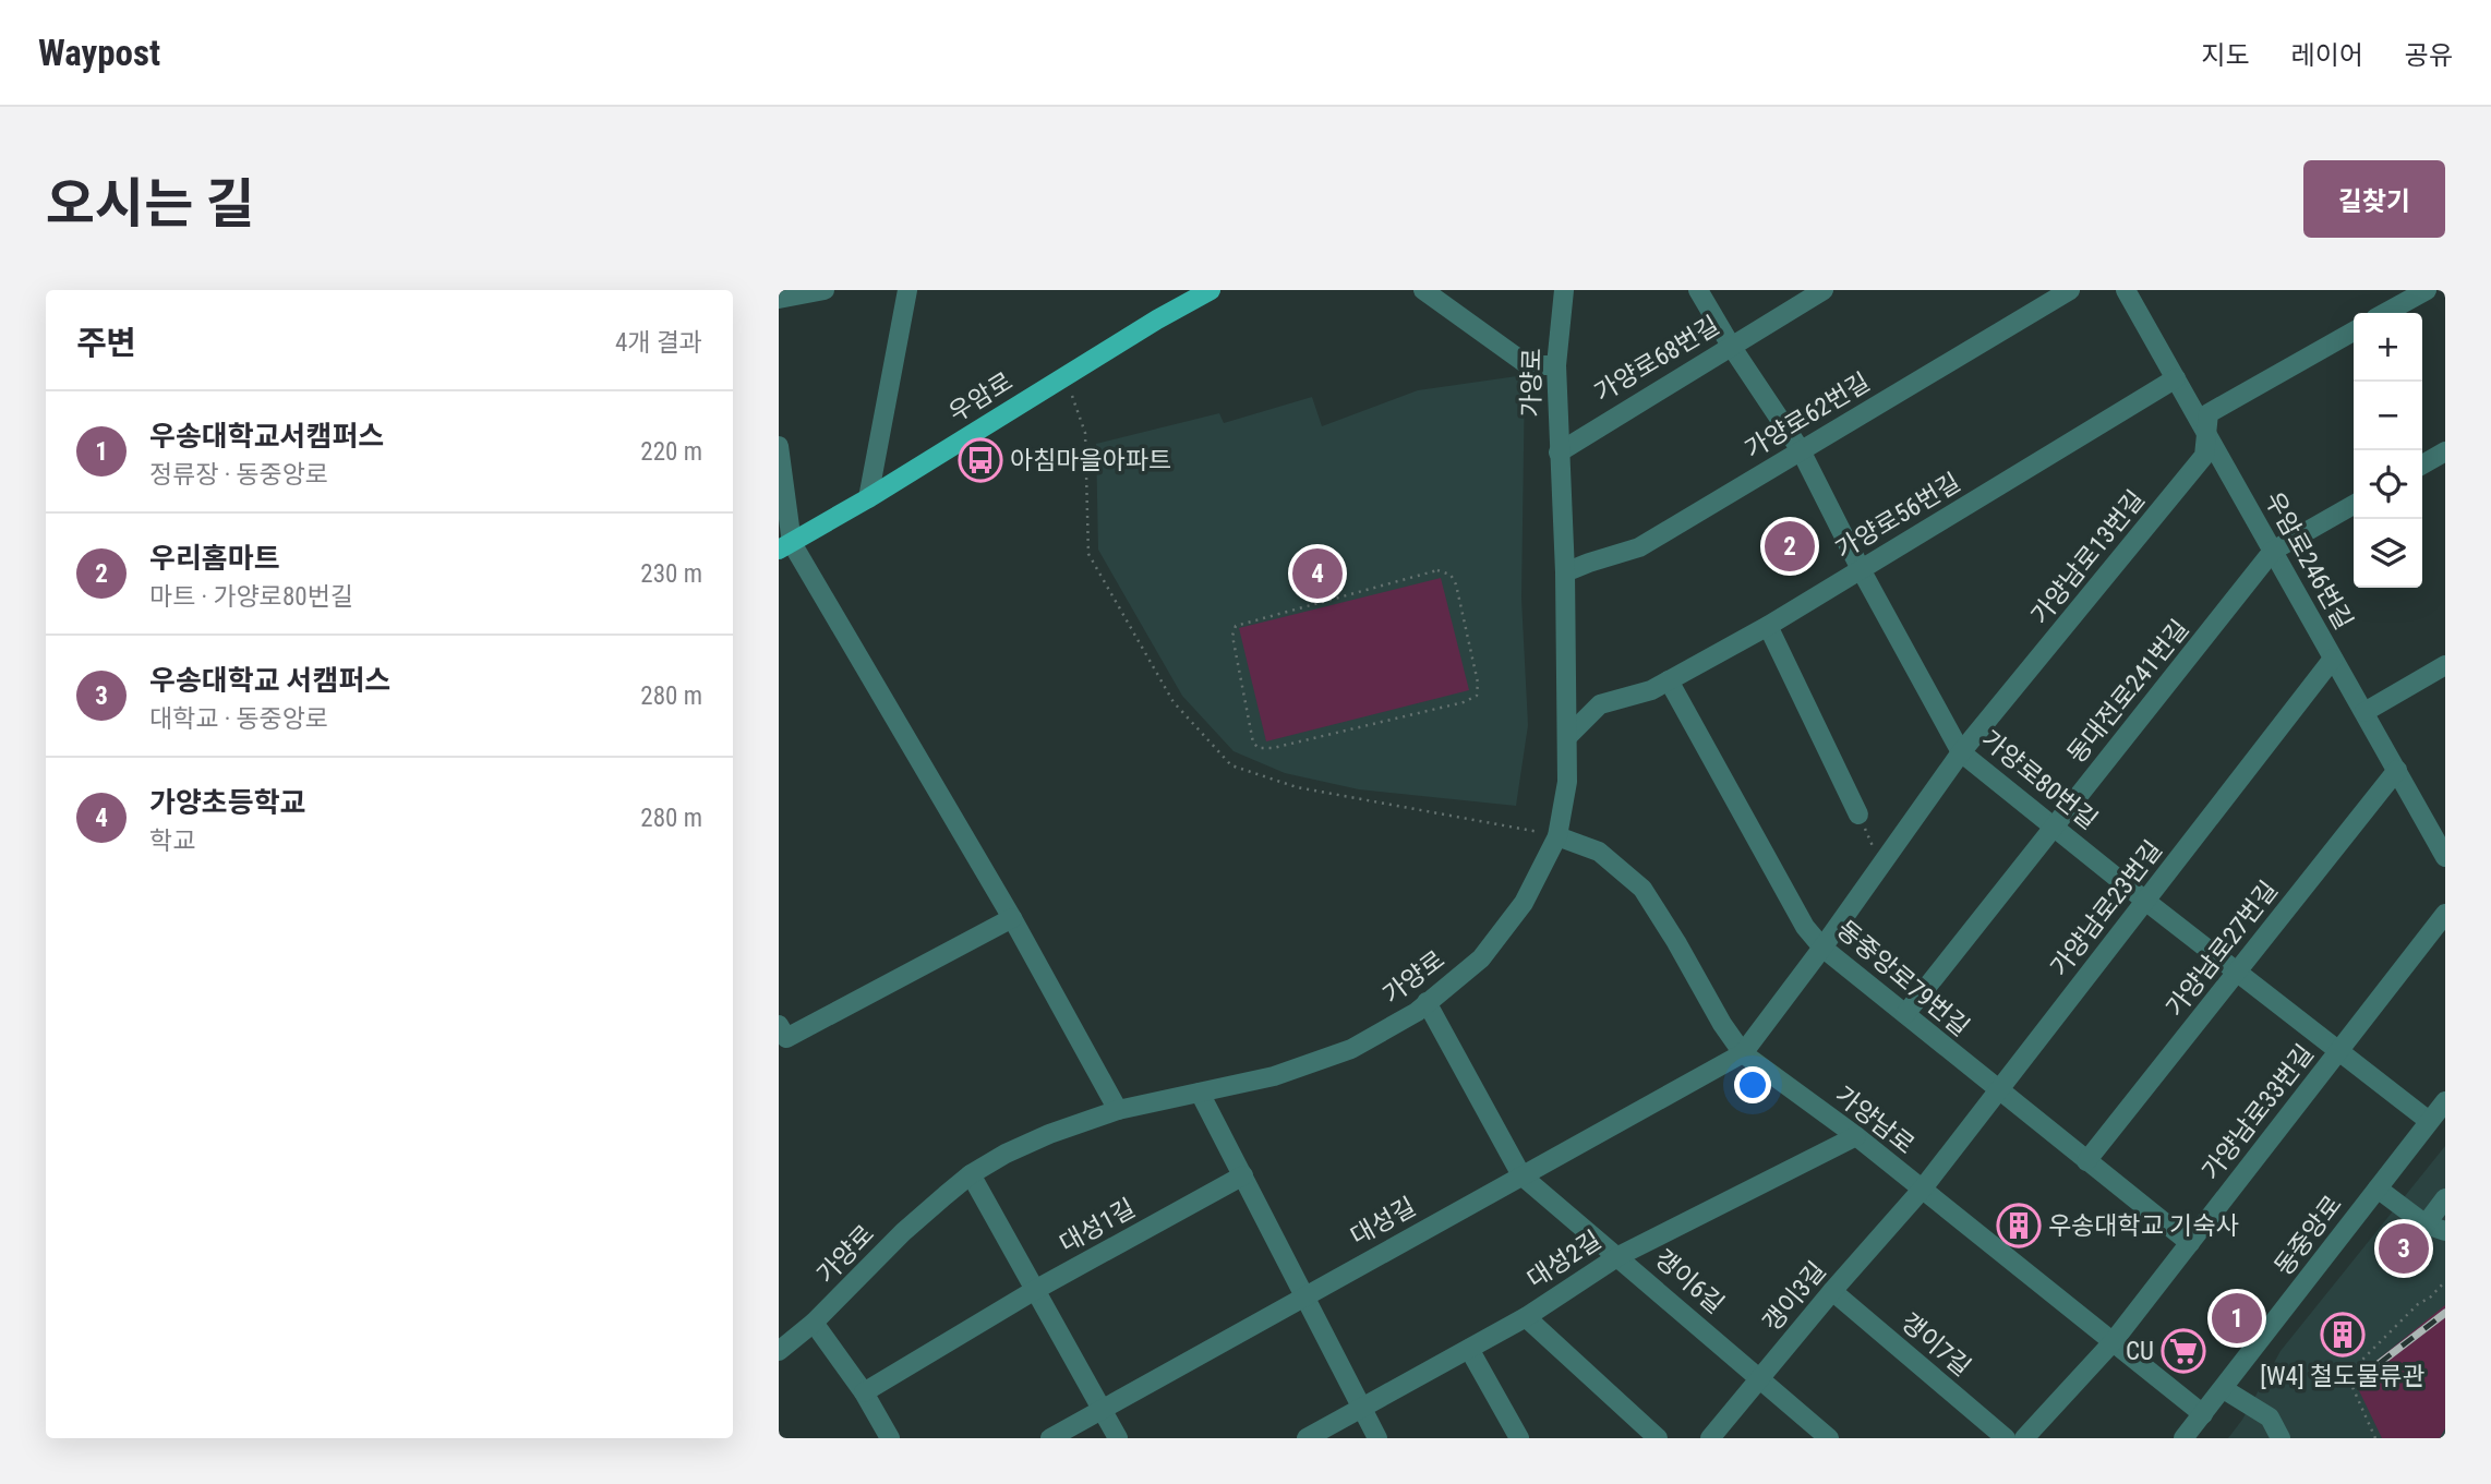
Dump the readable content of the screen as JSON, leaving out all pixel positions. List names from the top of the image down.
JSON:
{
  "streets": {
    "main road": ["우암로"],
    "street": [
      "가양로68번길",
      "가양로",
      "가양로62번길",
      "가양로56번길",
      "가양남로13번길",
      "우암로246번길",
      "동대전로241번길",
      "가양로80번길",
      "가양남로23번길",
      "가양남로27번길",
      "동중앙로79번길",
      "가양남로33번길",
      "가양남로",
      "대성길",
      "대성1길",
      "동중앙로",
      "대성2길",
      "갱이6길",
      "갱이3길",
      "갱이7길"
    ]
  },
  "crossings": [
    ["가양로68번길", "가양로"],
    ["가양로68번길", "가양로80번길"],
    ["가양로", "가양로62번길"],
    ["가양로", "가양로56번길"],
    ["가양로", "가양남로"],
    ["가양로62번길", "가양로80번길"],
    ["가양로56번길", "우암로246번길"],
    ["가양로56번길", "가양로80번길"],
    ["가양로56번길", "동중앙로79번길"],
    ["가양남로13번길", "우암로246번길"],
    ["가양남로13번길", "가양로80번길"],
    ["가양남로13번길", "동중앙로79번길"],
    ["가양남로13번길", "가양남로"],
    ["가양남로13번길", "대성길"],
    ["우암로246번길", "동대전로241번길"],
    ["우암로246번길", "가양남로23번길"],
    ["우암로246번길", "가양남로27번길"],
    ["동대전로241번길", "가양로80번길"],
    ["동대전로241번길", "동중앙로79번길"],
    ["가양로80번길", "가양남로23번길"],
    ["가양로80번길", "가양남로27번길"],
    ["가양로80번길", "가양남로33번길"],
    ["가양로80번길", "동중앙로"],
    ["가양남로23번길", "동중앙로79번길"],
    ["가양남로23번길", "가양남로"],
    ["가양남로23번길", "갱이3길"],
    ["가양남로27번길", "동중앙로79번길"],
    ["동중앙로79번길", "가양남로33번길"],
    ["가양남로33번길", "가양남로"],
    ["가양남로", "대성길"],
    ["가양남로", "동중앙로"],
    ["가양남로", "대성2길"],
    ["가양남로", "갱이3길"],
    ["대성길", "갱이6길"],
    ["대성2길", "갱이6길"],
    ["갱이6길", "갱이3길"],
    ["갱이3길", "갱이7길"]
  ],
  "places": {
    "bus stop": ["아침마을아파트"],
    "building": ["우송대학교 기숙사", "[W4] 철도물류관"],
    "supermarket": ["CU"]
  },
  "page": {
    "header": "Waypost",
    "nav": ["지도", "레이어", "공유"],
    "title": "오시는 길",
    "buttons": "길찾기",
    "heading": ["주변", "4개 결과"],
    "map_buttons": ["+", "−"],
    "list": [
      {
        "mark": "1",
        "name": "우송대학교서캠퍼스",
        "note": "정류장 · 동중앙로",
        "value": "220 m"
      },
      {
        "mark": "2",
        "name": "우리홈마트",
        "note": "마트 · 가양로80번길",
        "value": "230 m"
      },
      {
        "mark": "3",
        "name": "우송대학교 서캠퍼스",
        "note": "대학교 · 동중앙로",
        "value": "280 m"
      },
      {
        "mark": "4",
        "name": "가양초등학교",
        "note": "학교",
        "value": "280 m"
      }
    ],
    "pins": [
      "2",
      "4",
      "3",
      "1"
    ]
  }
}
